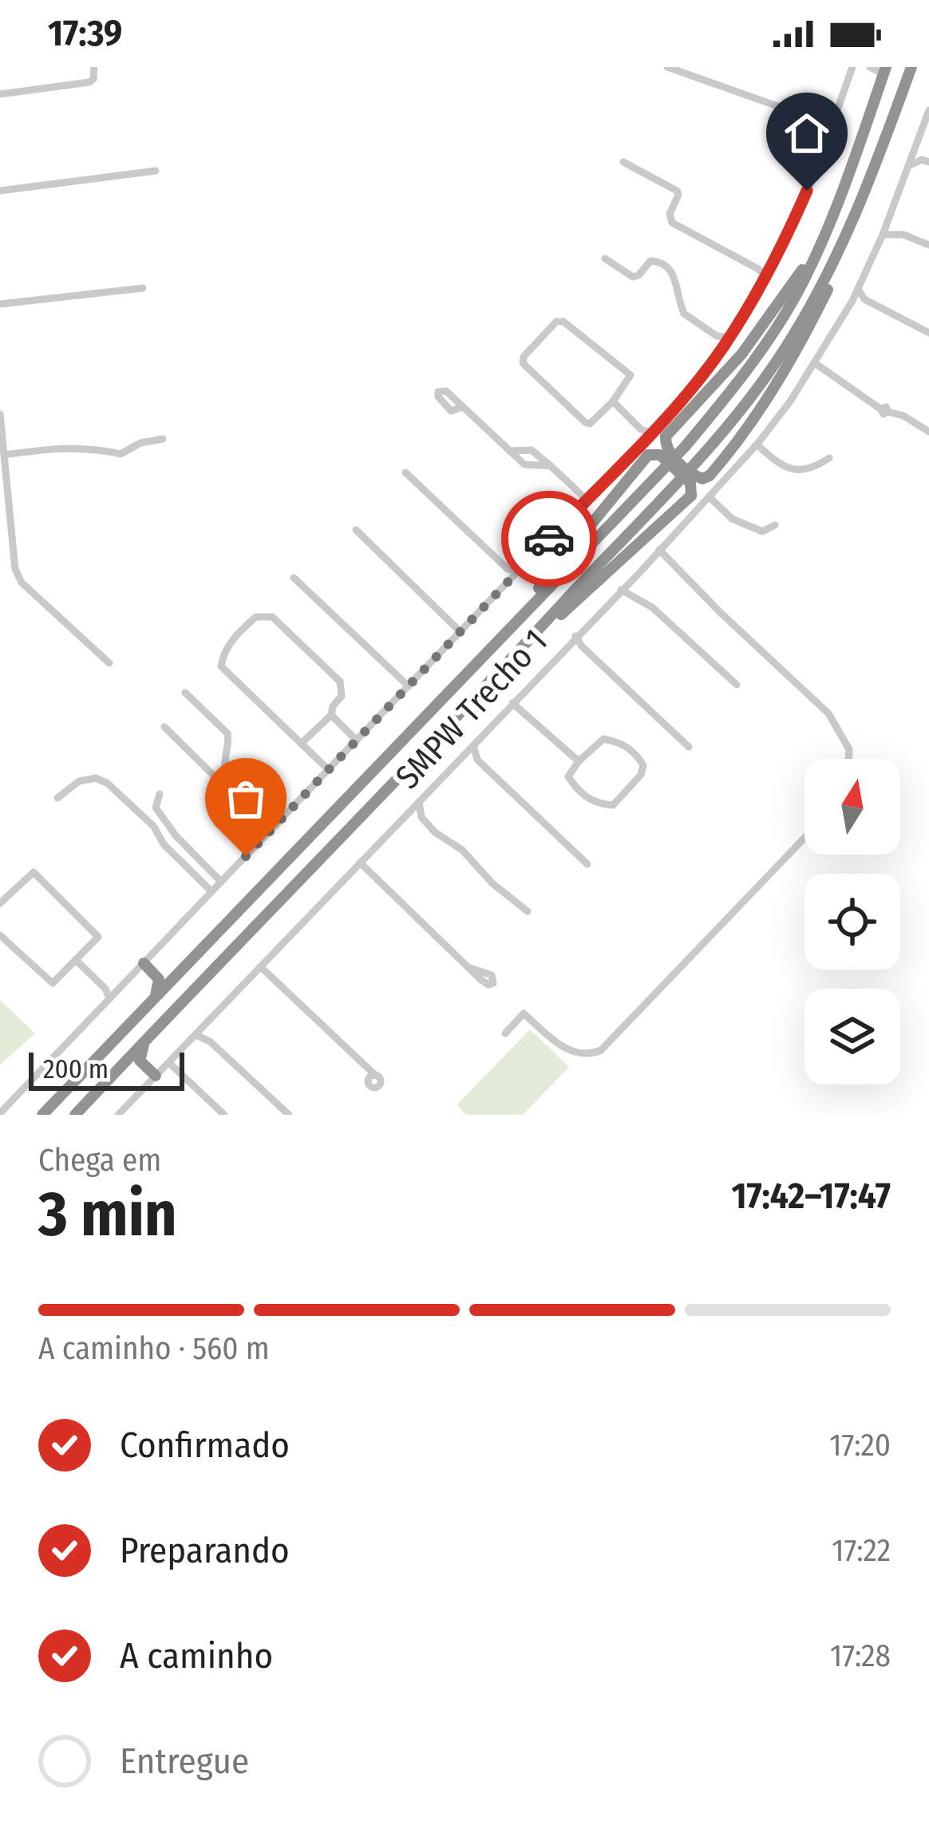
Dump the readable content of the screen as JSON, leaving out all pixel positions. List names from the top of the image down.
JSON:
{
  "streets": {
    "street": ["SMPW Trecho 1"]
  },
  "scale_bar": "200 m",
  "north": "top",
  "page": {
    "status": "17:39",
    "scale": "200 m",
    "heading": ["3 min", "Chega em", "17:42–17:47"],
    "bar": "A caminho · 560 m",
    "list": [
      ["Confirmado", "17:20"],
      ["Preparando", "17:22"],
      ["A caminho", "17:28"],
      "Entregue"
    ]
  }
}
